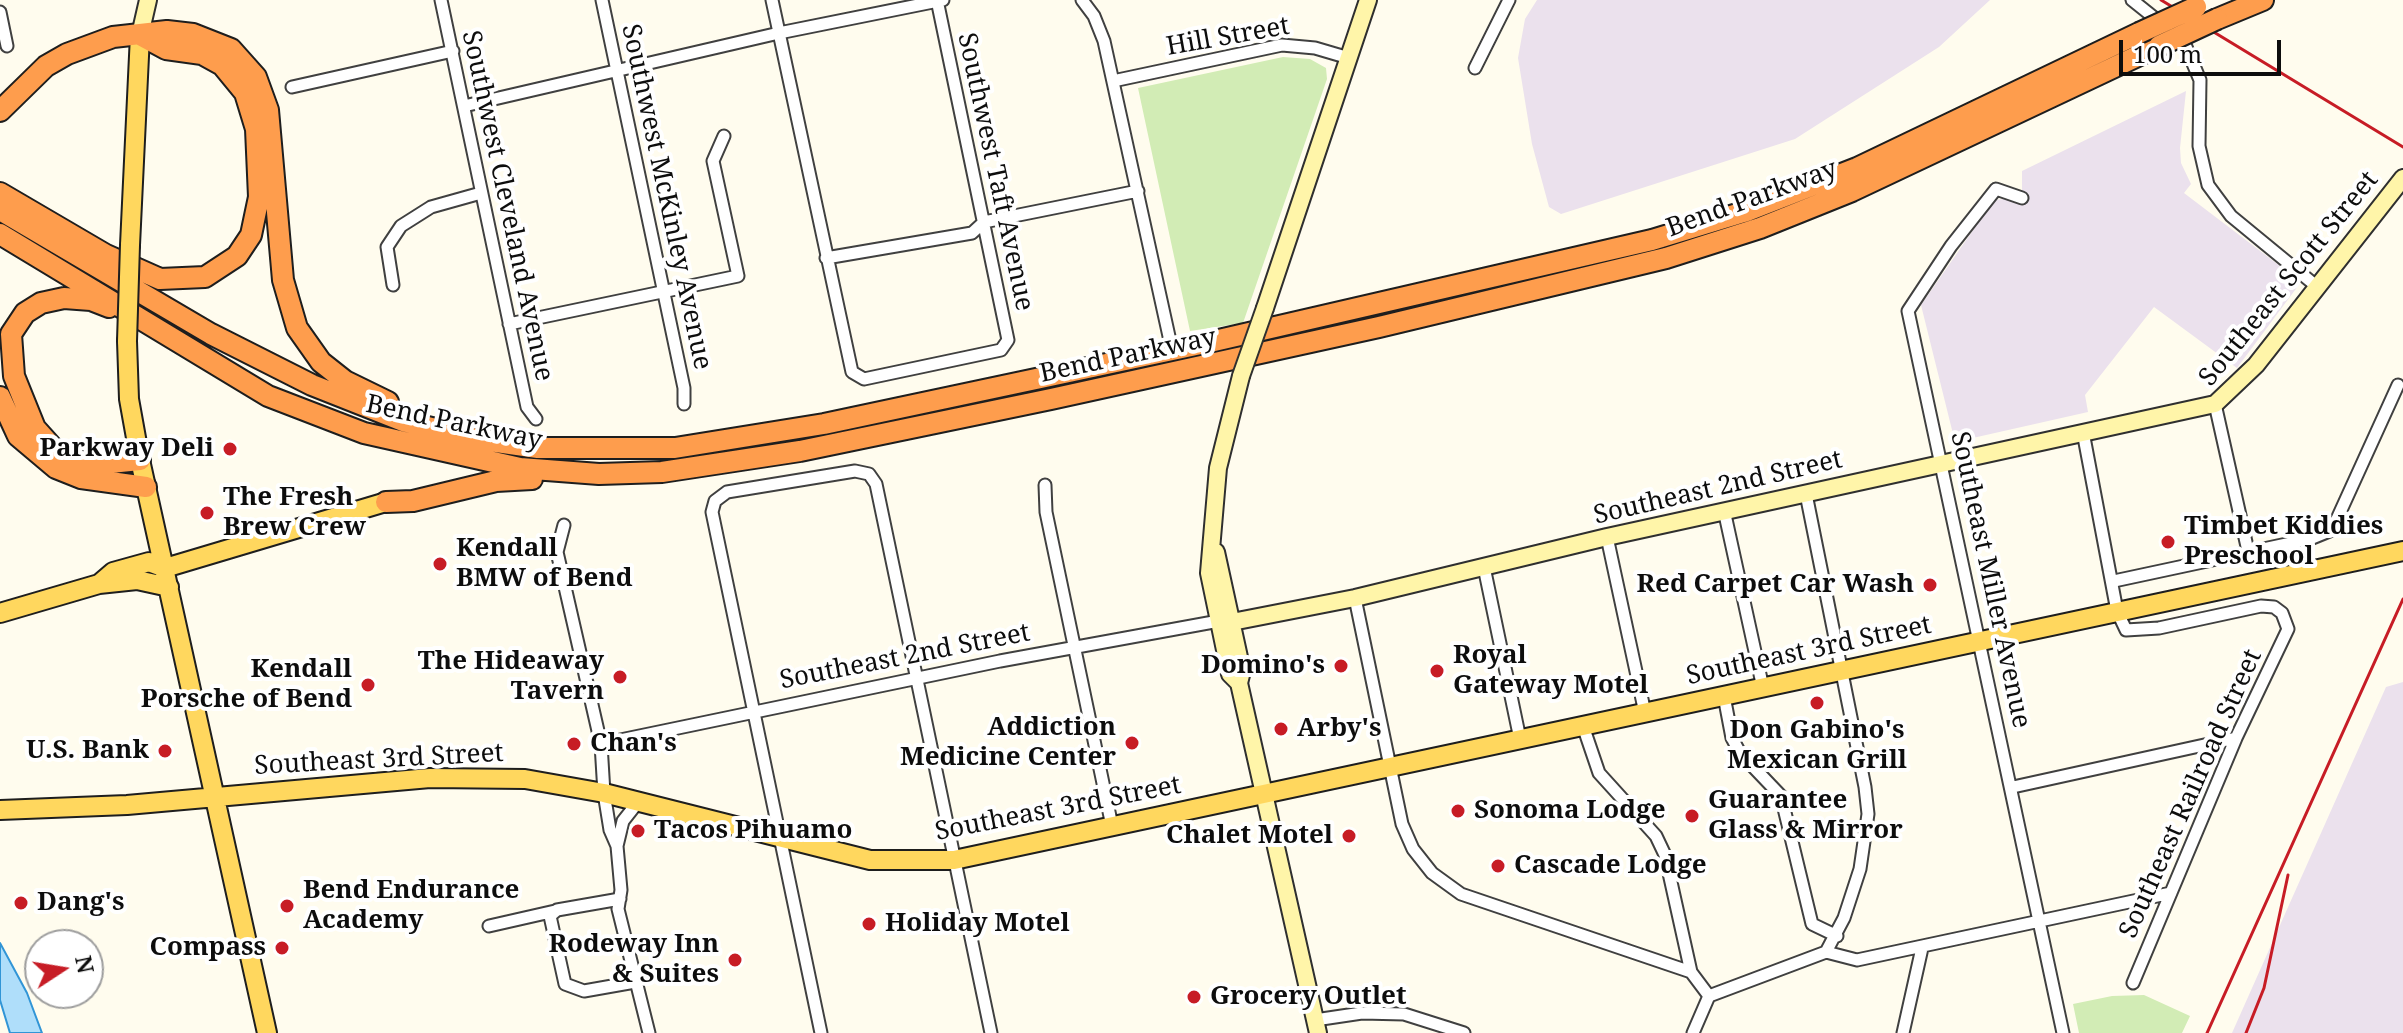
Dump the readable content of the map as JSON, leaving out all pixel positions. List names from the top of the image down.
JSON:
{
  "streets": {
    "highway": ["Bend Parkway"],
    "main road": ["Southeast 3rd Street"],
    "street": [
      "Hill Street",
      "Southwest Taft Avenue",
      "Southwest McKinley Avenue",
      "Southwest Cleveland Avenue",
      "Southeast Scott Street",
      "Southeast 2nd Street",
      "Southeast Miller Avenue",
      "Southeast Railroad Street"
    ]
  },
  "crossings": [
    ["Southeast Scott Street", "Southeast 2nd Street"],
    ["Southeast 2nd Street", "Southeast Miller Avenue"],
    ["Southeast Miller Avenue", "Southeast 3rd Street"],
    ["Southeast 3rd Street", "Southeast Railroad Street"]
  ],
  "places": [
    "Parkway Deli",
    "The Fresh Brew Crew",
    "Timbet Kiddies Preschool",
    "Kendall BMW of Bend",
    "Red Carpet Car Wash",
    "Domino's",
    "Royal Gateway Motel",
    "The Hideaway Tavern",
    "Kendall Porsche of Bend",
    "Don Gabino's Mexican Grill",
    "Arby's",
    "Addiction Medicine Center",
    "Chan's",
    "U.S. Bank",
    "Sonoma Lodge",
    "Guarantee Glass & Mirror",
    "Tacos Pihuamo",
    "Chalet Motel",
    "Cascade Lodge",
    "Dang's",
    "Bend Endurance Academy",
    "Holiday Motel",
    "Compass",
    "Rodeway Inn & Suites",
    "Grocery Outlet"
  ],
  "scale_bar": "100 m",
  "north": "right"
}
